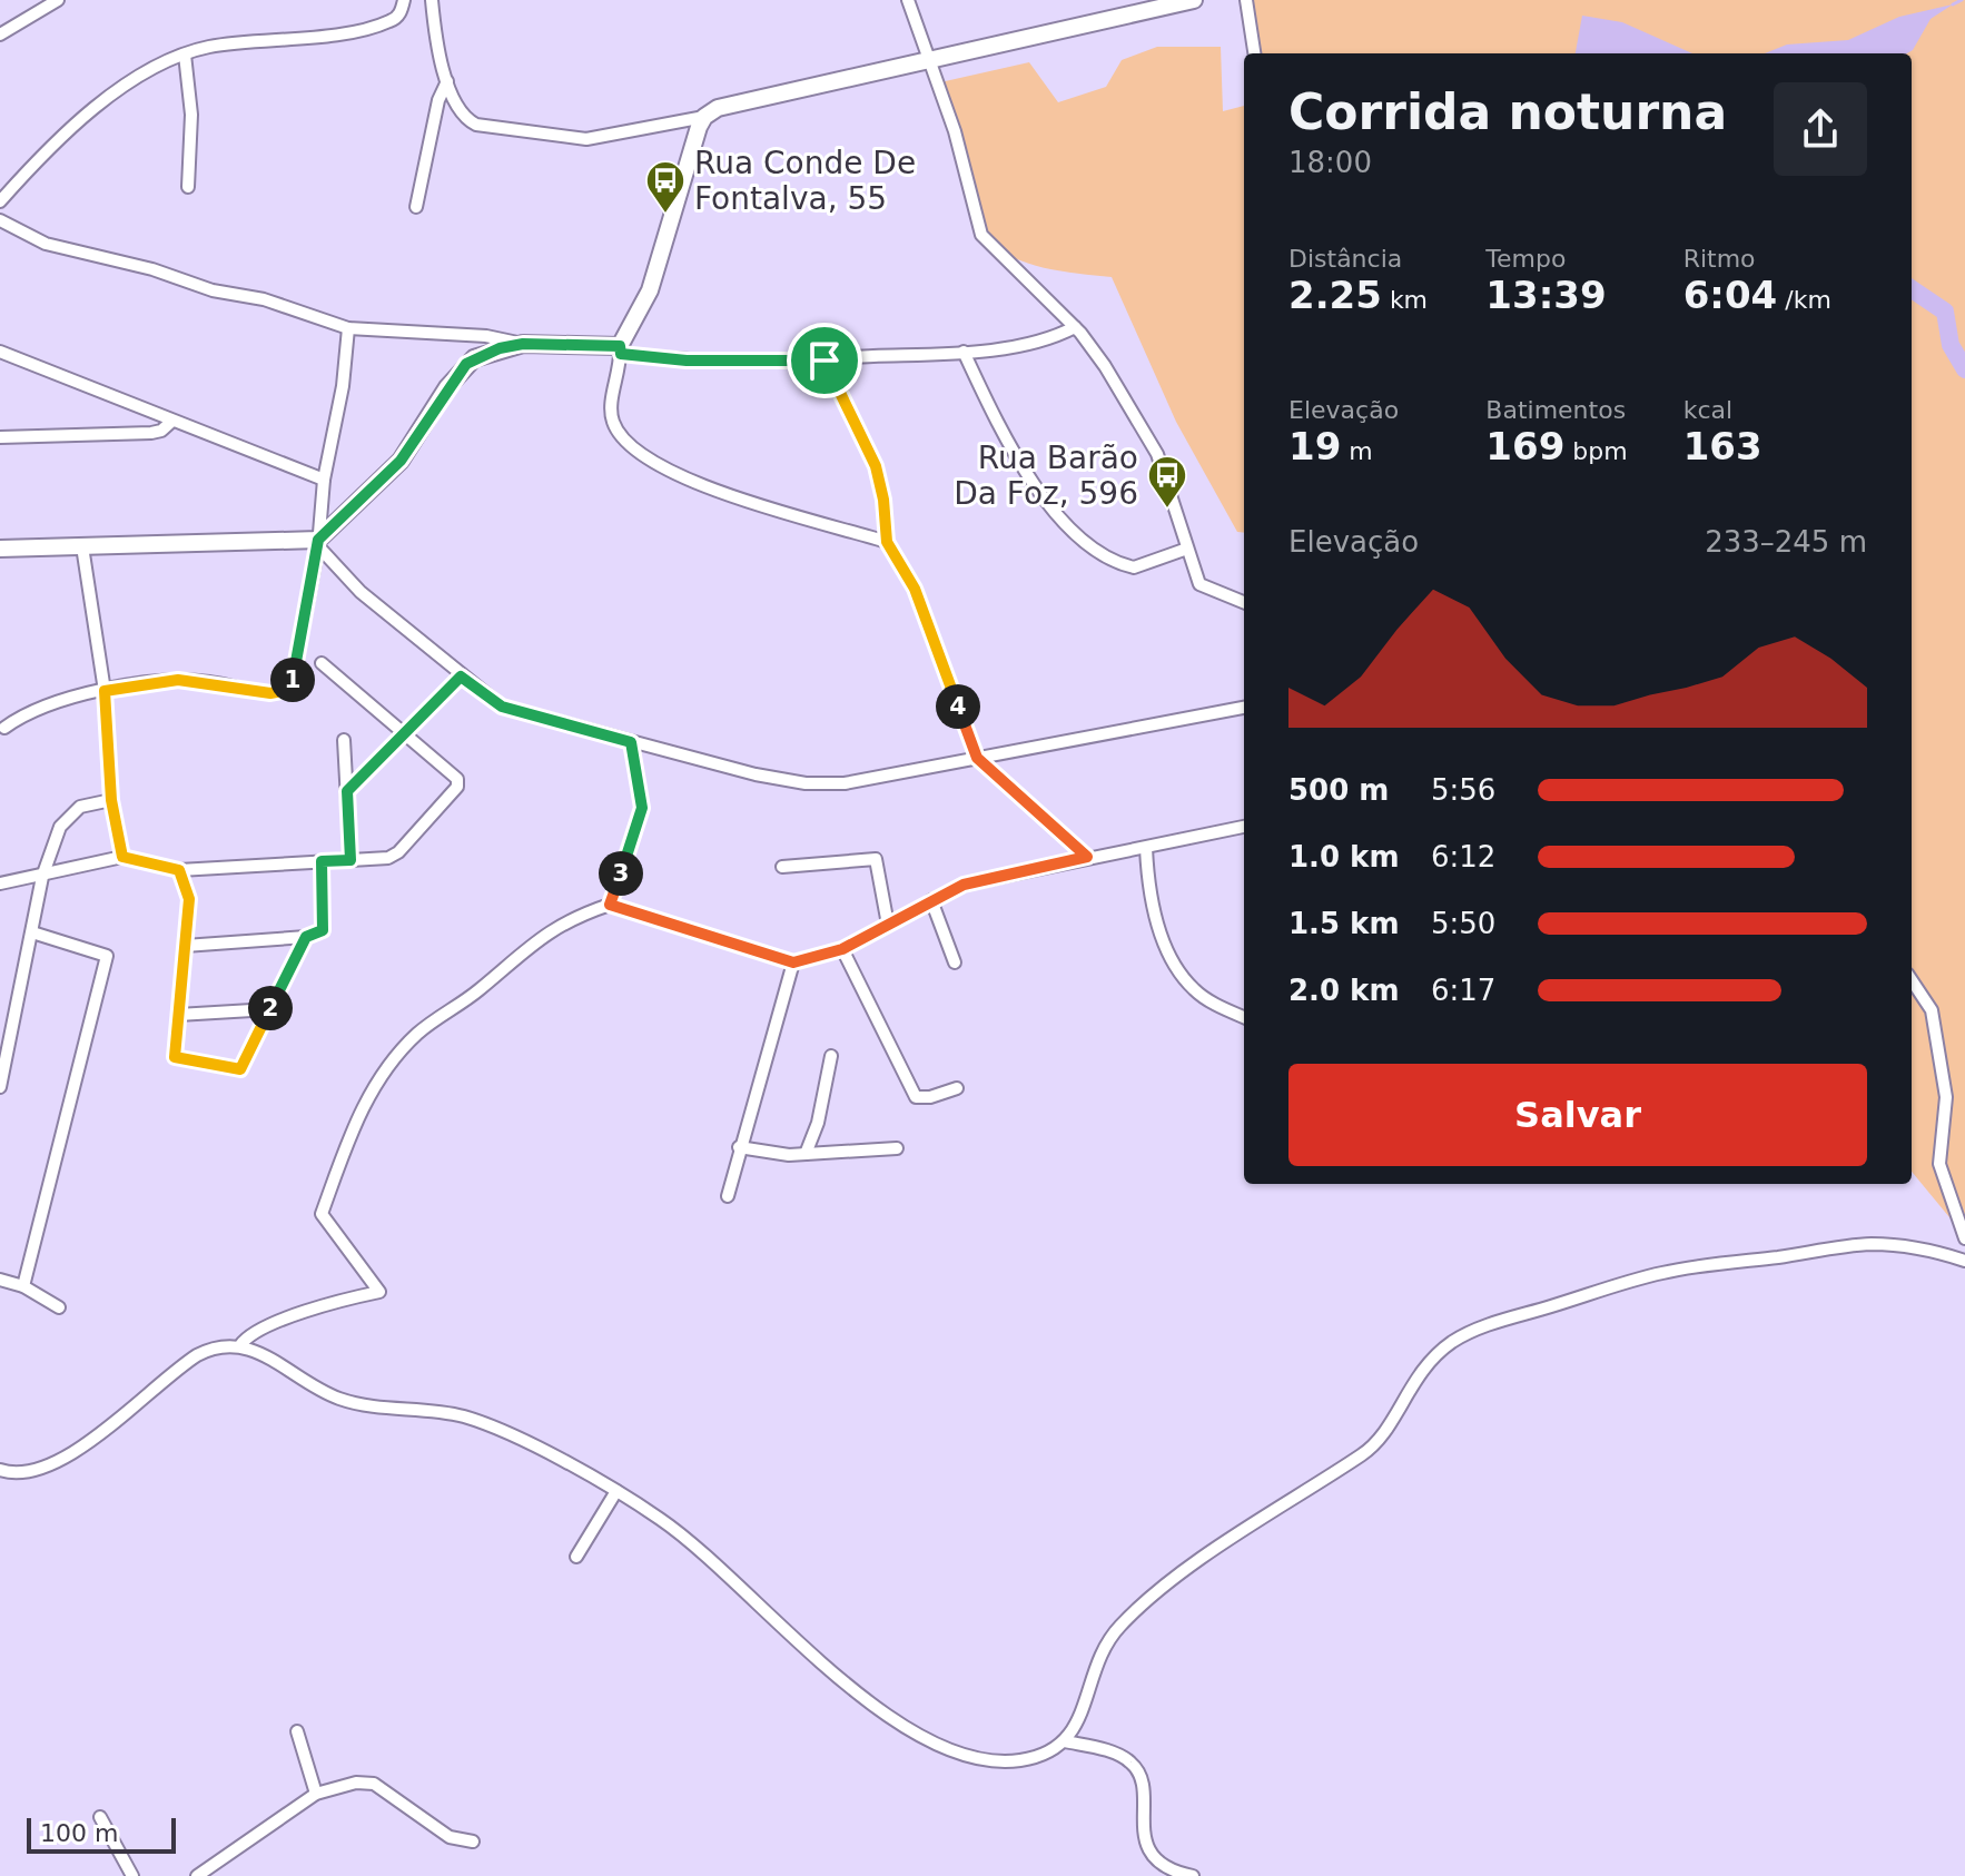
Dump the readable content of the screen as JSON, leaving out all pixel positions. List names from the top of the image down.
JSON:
{
  "places": {
    "bus stop": ["Rua Conde De Fontalva, 55", "Rua Barão Da Foz, 596"]
  },
  "scale_bar": "100 m",
  "page": {
    "heading": ["Corrida noturna", "18:00"],
    "stats": [
      ["Distância", "2.25 km"],
      ["Tempo", "13:39"],
      ["Ritmo", "6:04 /km"],
      ["Elevação", "19 m"],
      ["Batimentos", "169 bpm"],
      ["kcal", "163"]
    ],
    "chart": ["Elevação", "233–245 m"],
    "pins": [
      "1",
      "4",
      "3",
      "2"
    ],
    "list": [
      {
        "name": "500 m",
        "note": "5:56"
      },
      {
        "name": "1.0 km",
        "note": "6:12"
      },
      {
        "name": "1.5 km",
        "note": "5:50"
      },
      {
        "name": "2.0 km",
        "note": "6:17"
      }
    ],
    "buttons": "Salvar",
    "scale": "100 m"
  }
}
